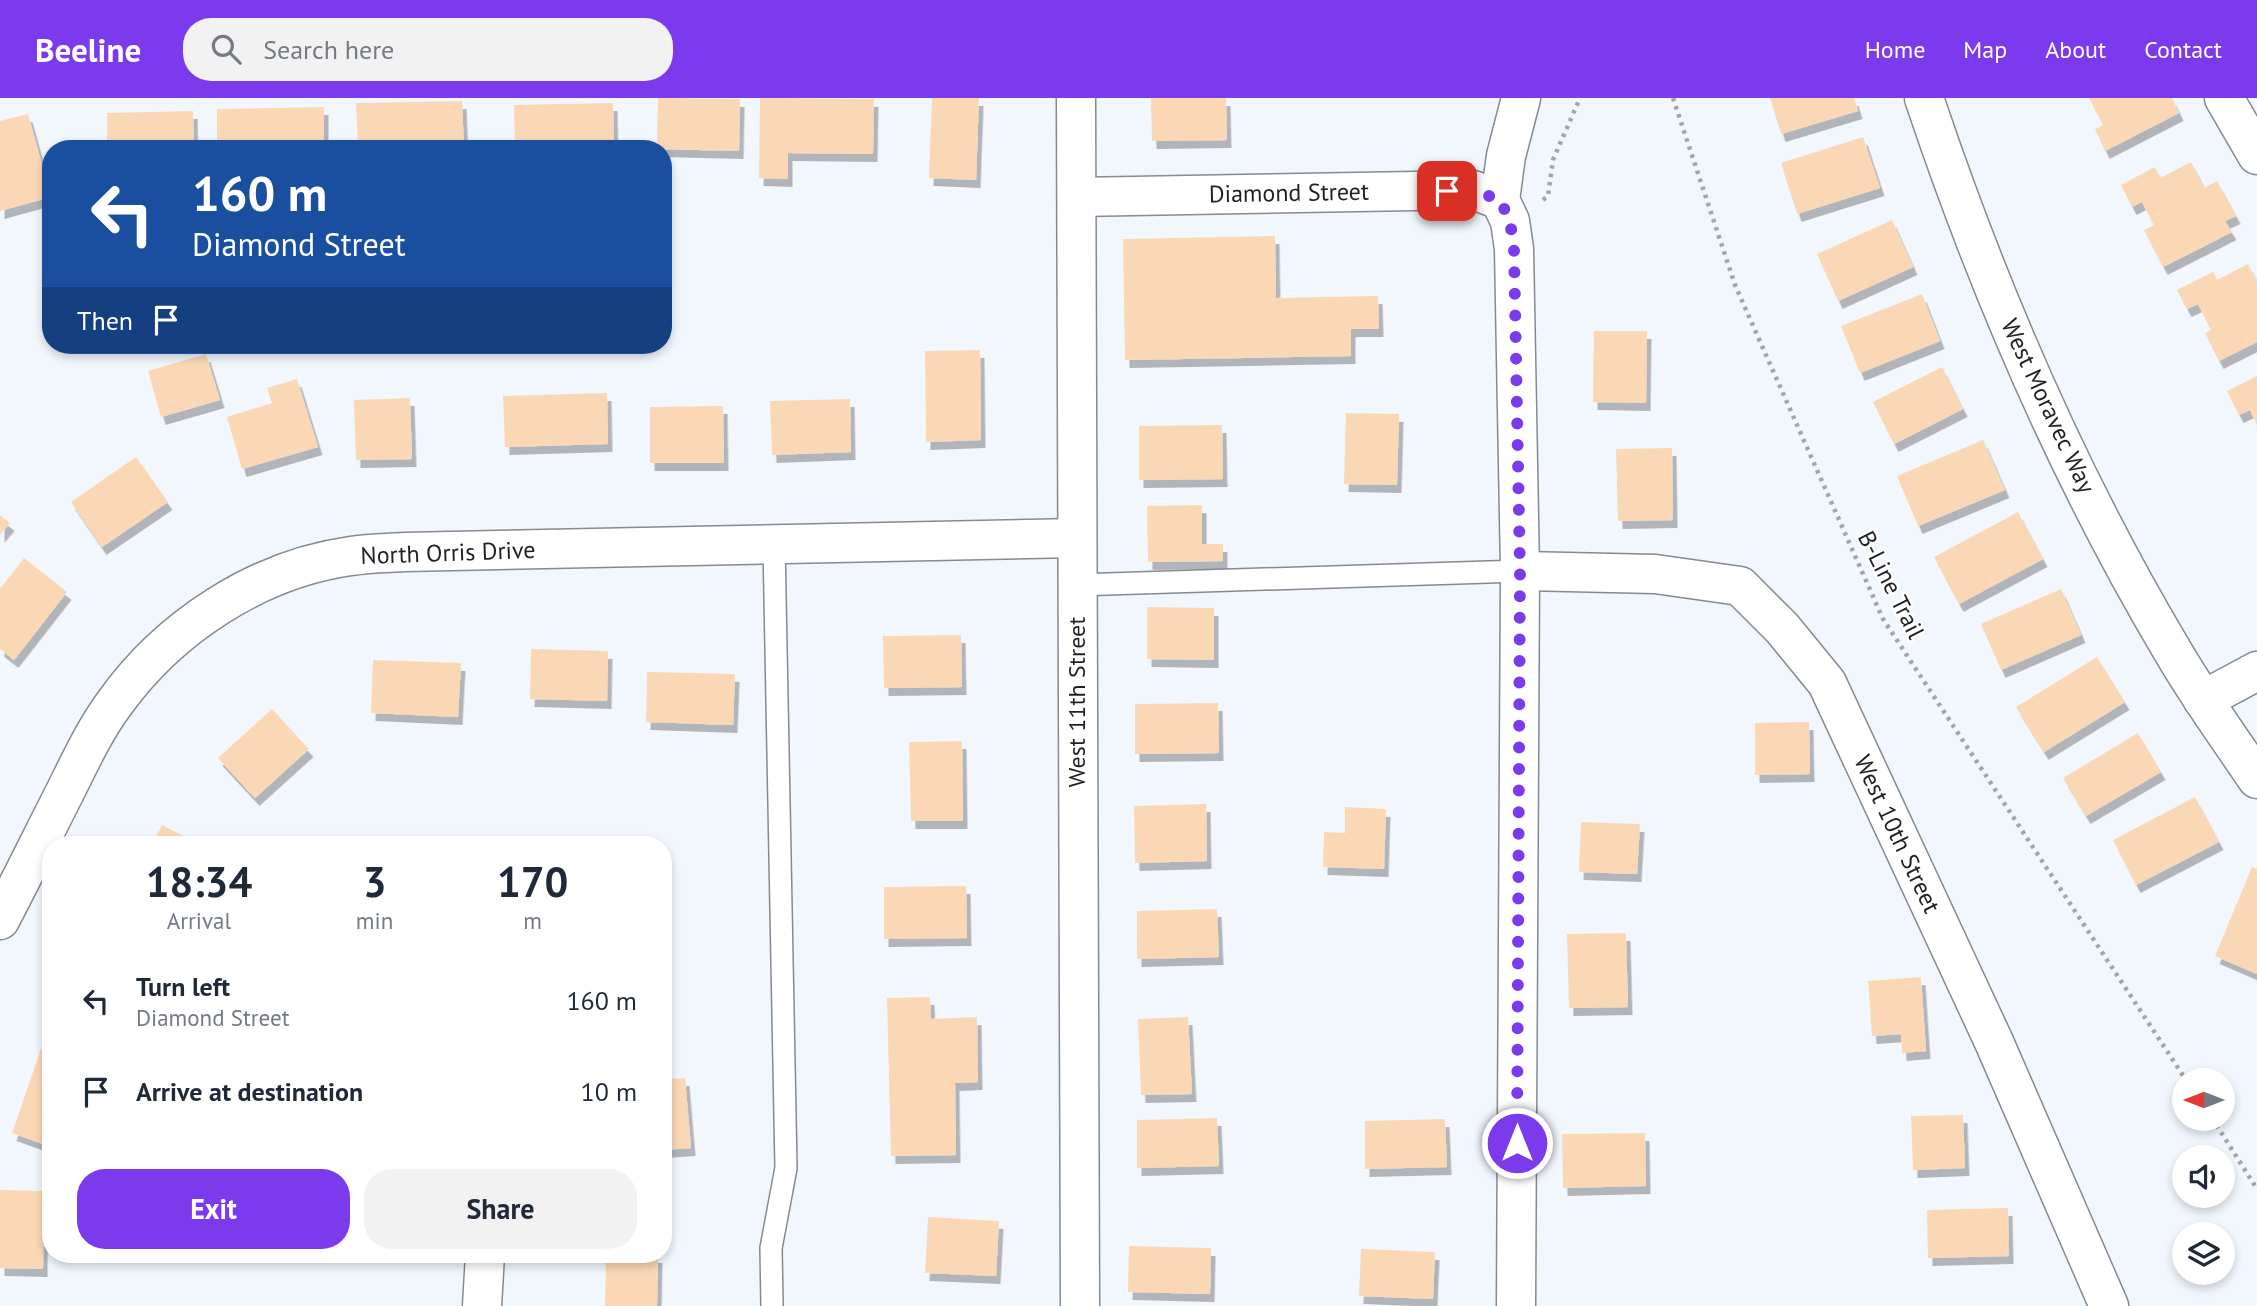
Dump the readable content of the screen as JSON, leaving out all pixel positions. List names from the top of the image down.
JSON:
{
  "streets": {
    "street": [
      "Diamond Street",
      "West Moravec Way",
      "North Orris Drive",
      "West 11th Street",
      "West 10th Street"
    ],
    "path": ["B-Line Trail"]
  },
  "crossings": [
    ["Diamond Street", "West 11th Street"],
    ["North Orris Drive", "West 11th Street"]
  ],
  "north": "left",
  "page": {
    "header": "Beeline",
    "search": "Search here",
    "nav": [
      "Home",
      "Map",
      "About",
      "Contact"
    ],
    "turn": ["160 m", "Diamond Street"],
    "then": "Then",
    "eta": [
      "18:34",
      "Arrival",
      "3",
      "min",
      "170",
      "m"
    ],
    "list": [
      {
        "name": "Turn left",
        "note": "Diamond Street",
        "value": "160 m"
      },
      {
        "name": "Arrive at destination",
        "value": "10 m"
      }
    ],
    "buttons": ["Exit", "Share"]
  }
}
